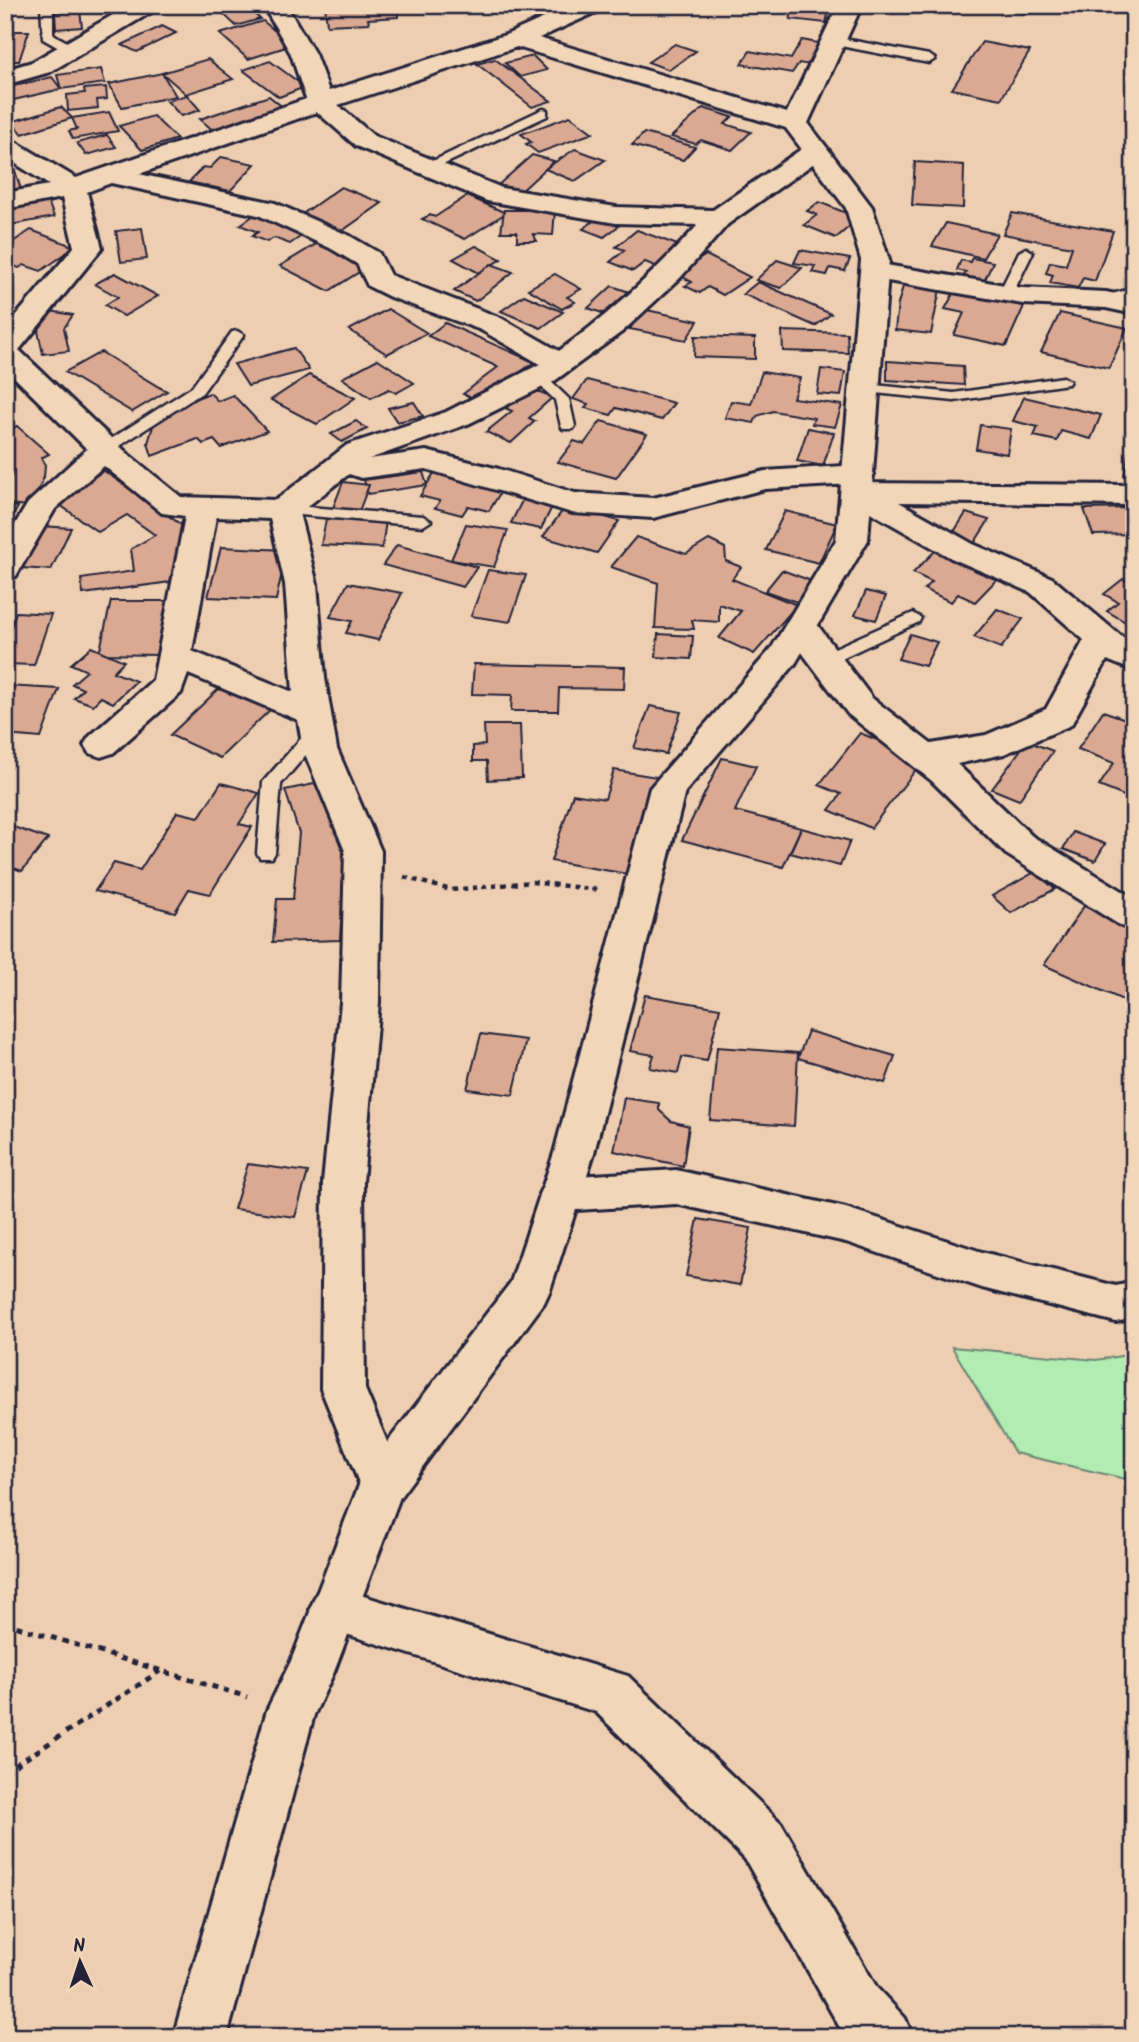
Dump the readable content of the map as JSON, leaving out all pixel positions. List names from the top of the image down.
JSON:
{
  "north": "top"
}
